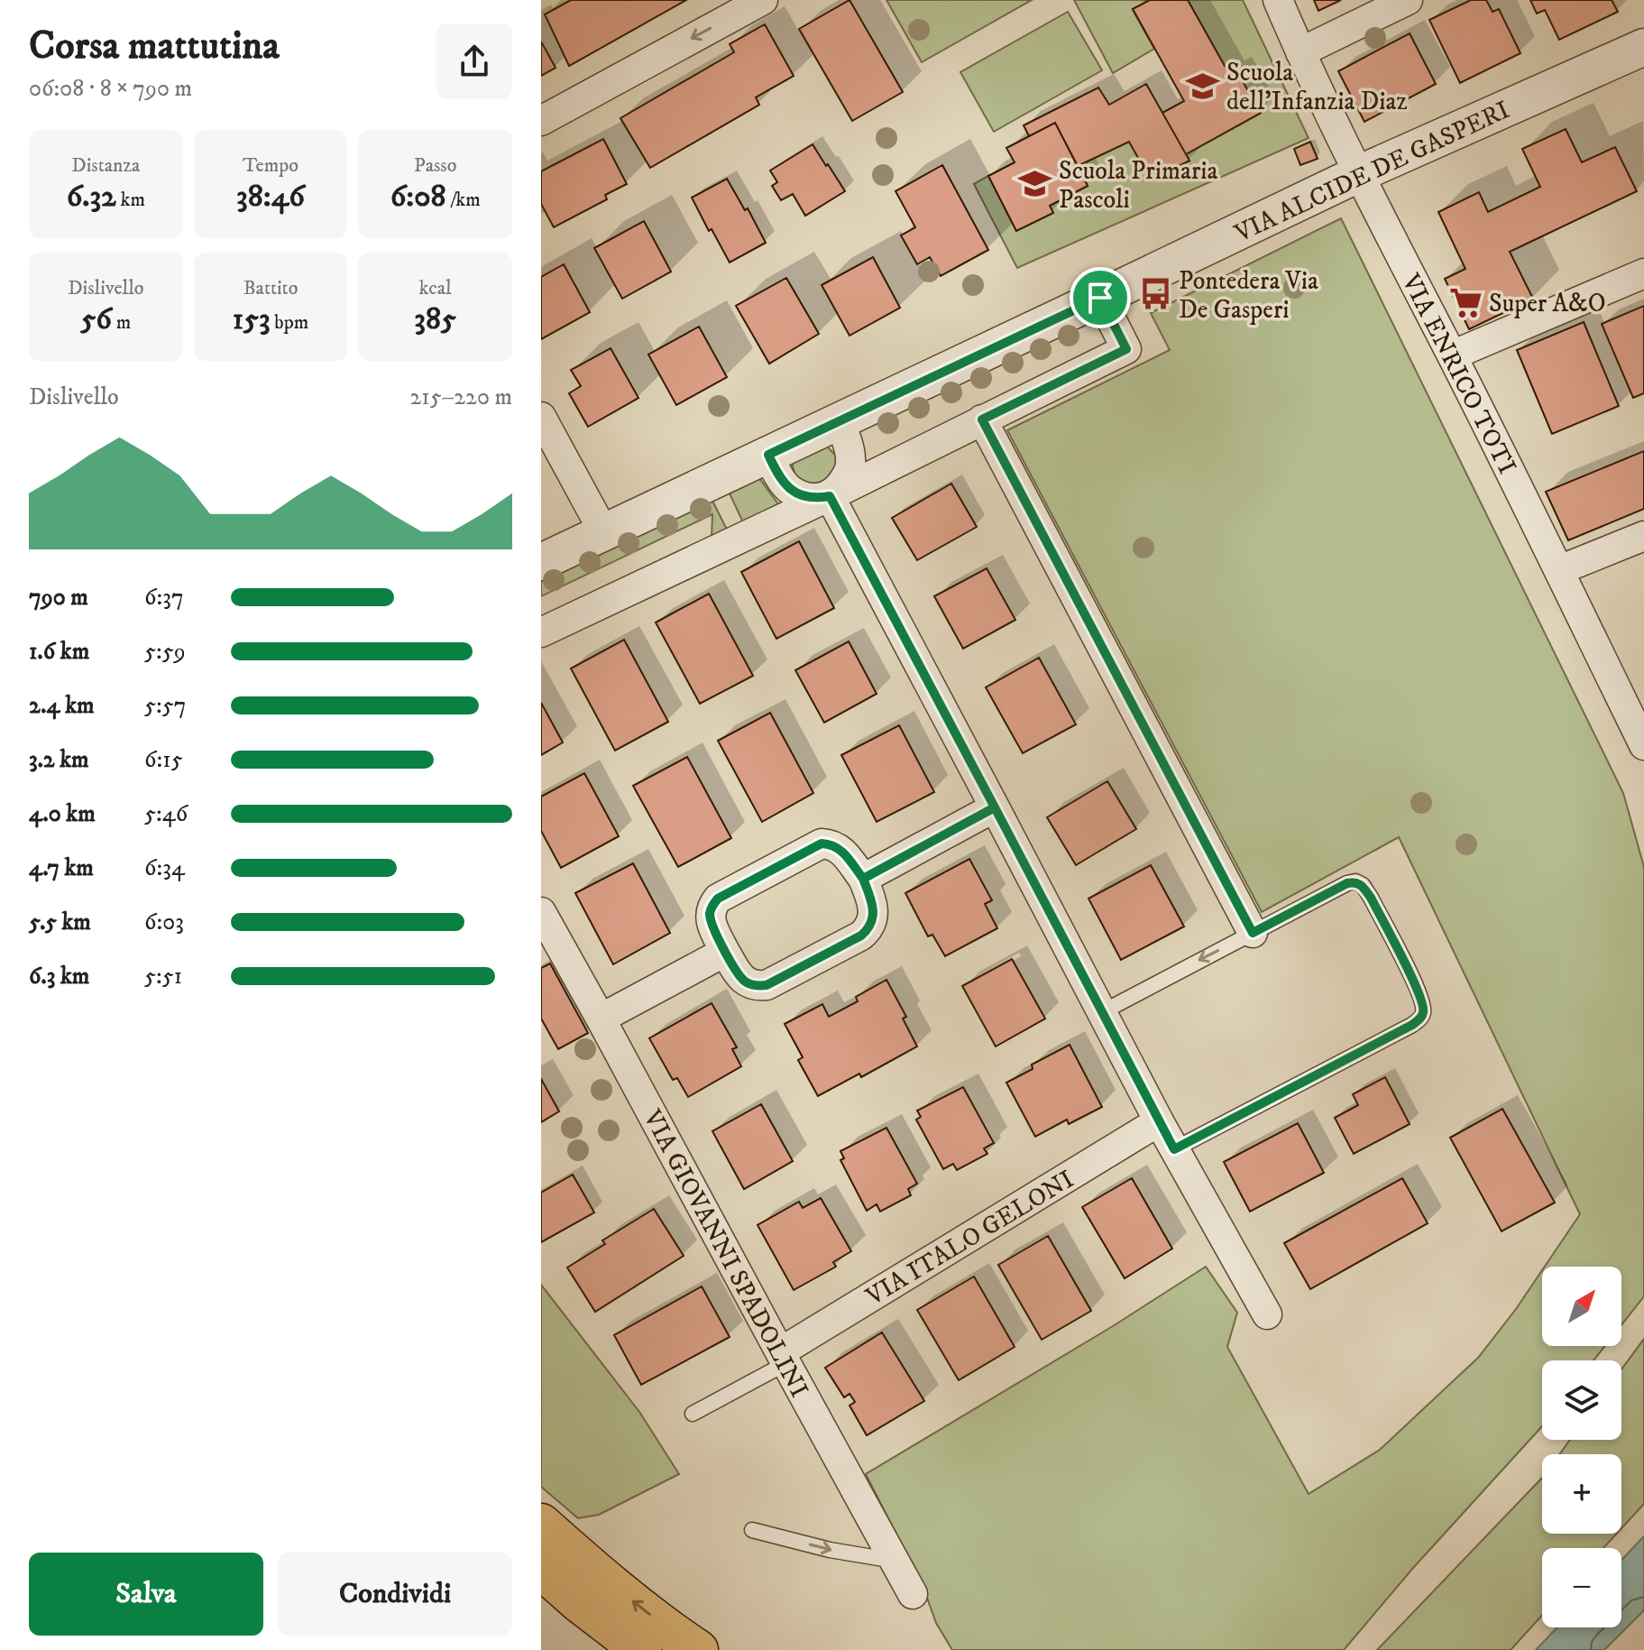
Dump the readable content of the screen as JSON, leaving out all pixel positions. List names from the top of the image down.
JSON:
{
  "streets": {
    "street": [
      "VIA ALCIDE DE GASPERI",
      "VIA ENRICO TOTI",
      "VIA ITALO GELONI",
      "VIA GIOVANNI SPADOLINI"
    ]
  },
  "crossings": [
    ["VIA ALCIDE DE GASPERI", "VIA ENRICO TOTI"],
    ["VIA ITALO GELONI", "VIA GIOVANNI SPADOLINI"]
  ],
  "places": {
    "school or university": ["Scuola dell'Infanzia Diaz", "Scuola Primaria Pascoli"],
    "bus stop": ["Pontedera Via De Gasperi"],
    "supermarket": ["Super A&O"]
  },
  "north": "top right",
  "page": {
    "heading": ["Corsa mattutina", "06:08 · 8 × 790 m"],
    "stats": [
      ["Distanza", "6.32 km"],
      ["Tempo", "38:46"],
      ["Passo", "6:08 /km"],
      ["Dislivello", "56 m"],
      ["Battito", "153 bpm"],
      ["kcal", "385"]
    ],
    "chart": ["Dislivello", "215–220 m"],
    "list": [
      {
        "name": "790 m",
        "note": "6:37"
      },
      {
        "name": "1.6 km",
        "note": "5:59"
      },
      {
        "name": "2.4 km",
        "note": "5:57"
      },
      {
        "name": "3.2 km",
        "note": "6:15"
      },
      {
        "name": "4.0 km",
        "note": "5:46"
      },
      {
        "name": "4.7 km",
        "note": "6:34"
      },
      {
        "name": "5.5 km",
        "note": "6:03"
      },
      {
        "name": "6.3 km",
        "note": "5:51"
      }
    ],
    "map_buttons": ["+", "−"],
    "buttons": ["Salva", "Condividi"]
  }
}
